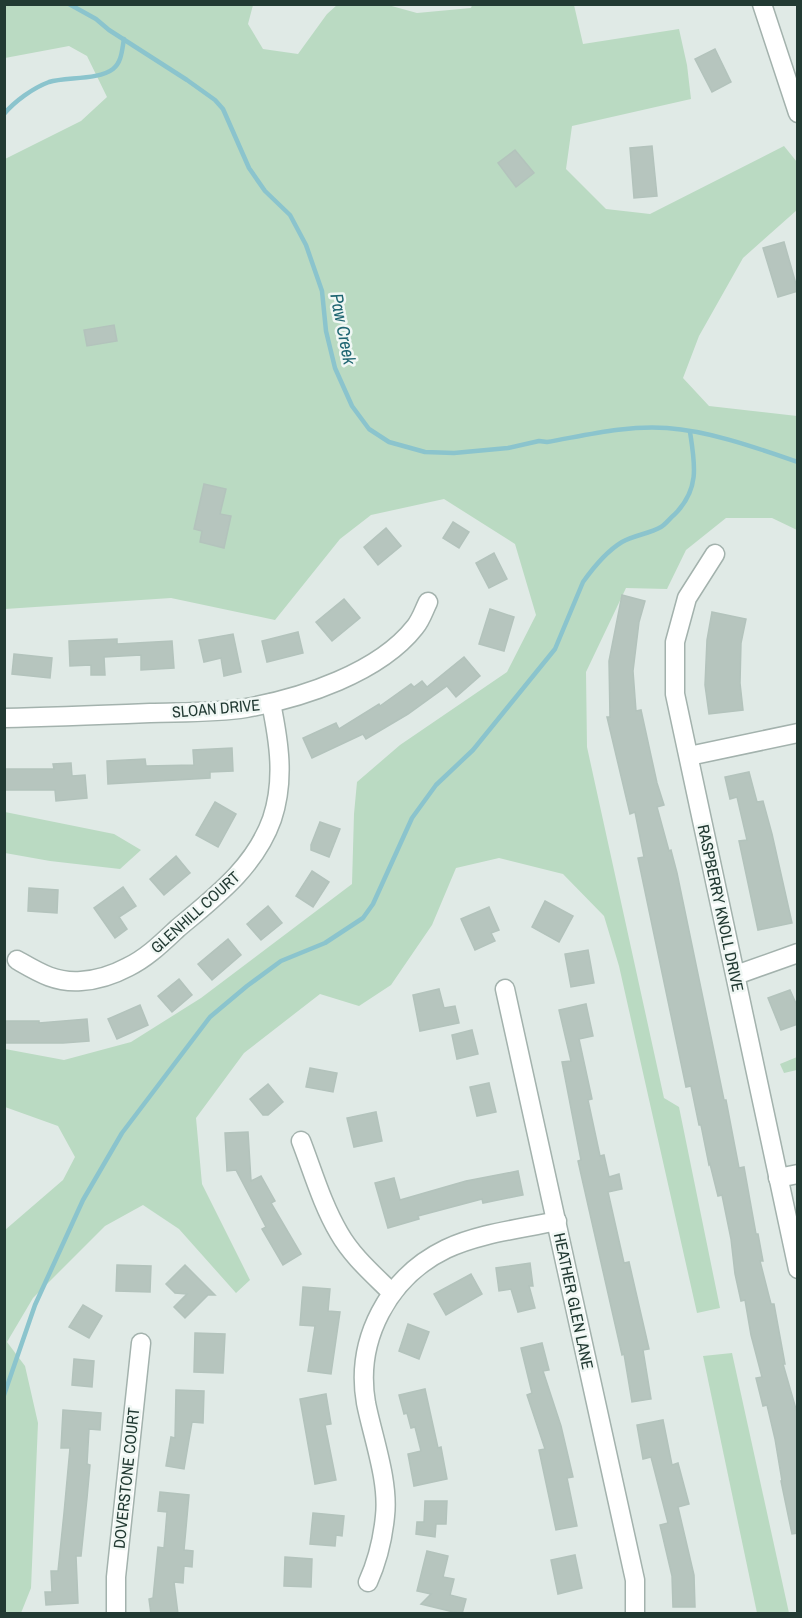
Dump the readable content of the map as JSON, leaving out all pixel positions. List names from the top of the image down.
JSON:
{
  "streets": {
    "street": [
      "SLOAN DRIVE",
      "RASPBERRY KNOLL DRIVE",
      "GLENHILL COURT",
      "HEATHER GLEN LANE",
      "DOVERSTONE COURT"
    ]
  },
  "crossings": [
    ["SLOAN DRIVE", "GLENHILL COURT"]
  ],
  "water": ["Paw Creek"]
}
